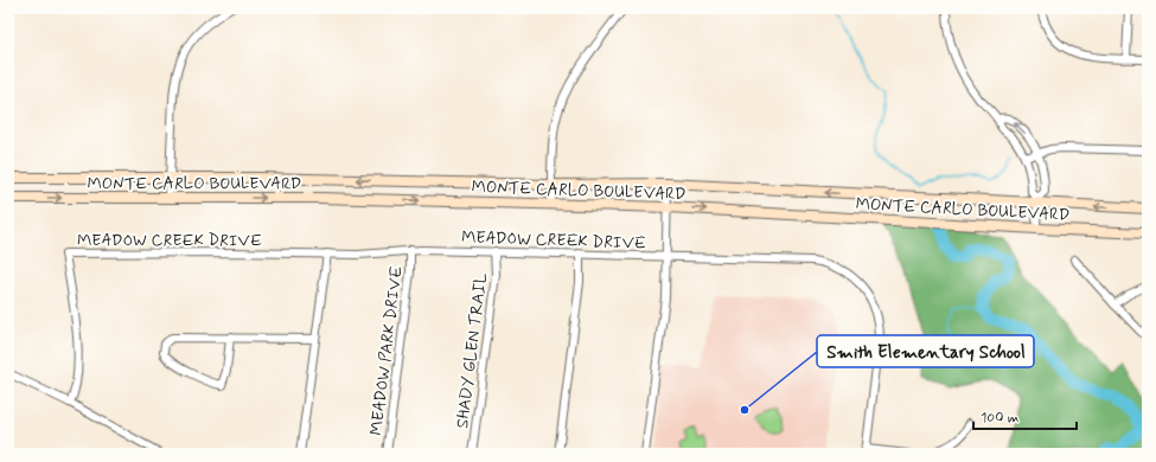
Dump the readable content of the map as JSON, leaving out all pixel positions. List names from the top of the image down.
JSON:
{
  "streets": {
    "main road": ["MONTE CARLO BOULEVARD"],
    "street": ["MEADOW CREEK DRIVE", "MEADOW PARK DRIVE", "SHADY GLEN TRAIL"]
  },
  "crossings": [
    ["MEADOW CREEK DRIVE", "MEADOW PARK DRIVE"],
    ["MEADOW CREEK DRIVE", "SHADY GLEN TRAIL"]
  ],
  "places": ["Smith Elementary School"],
  "scale_bar": "100 m"
}
